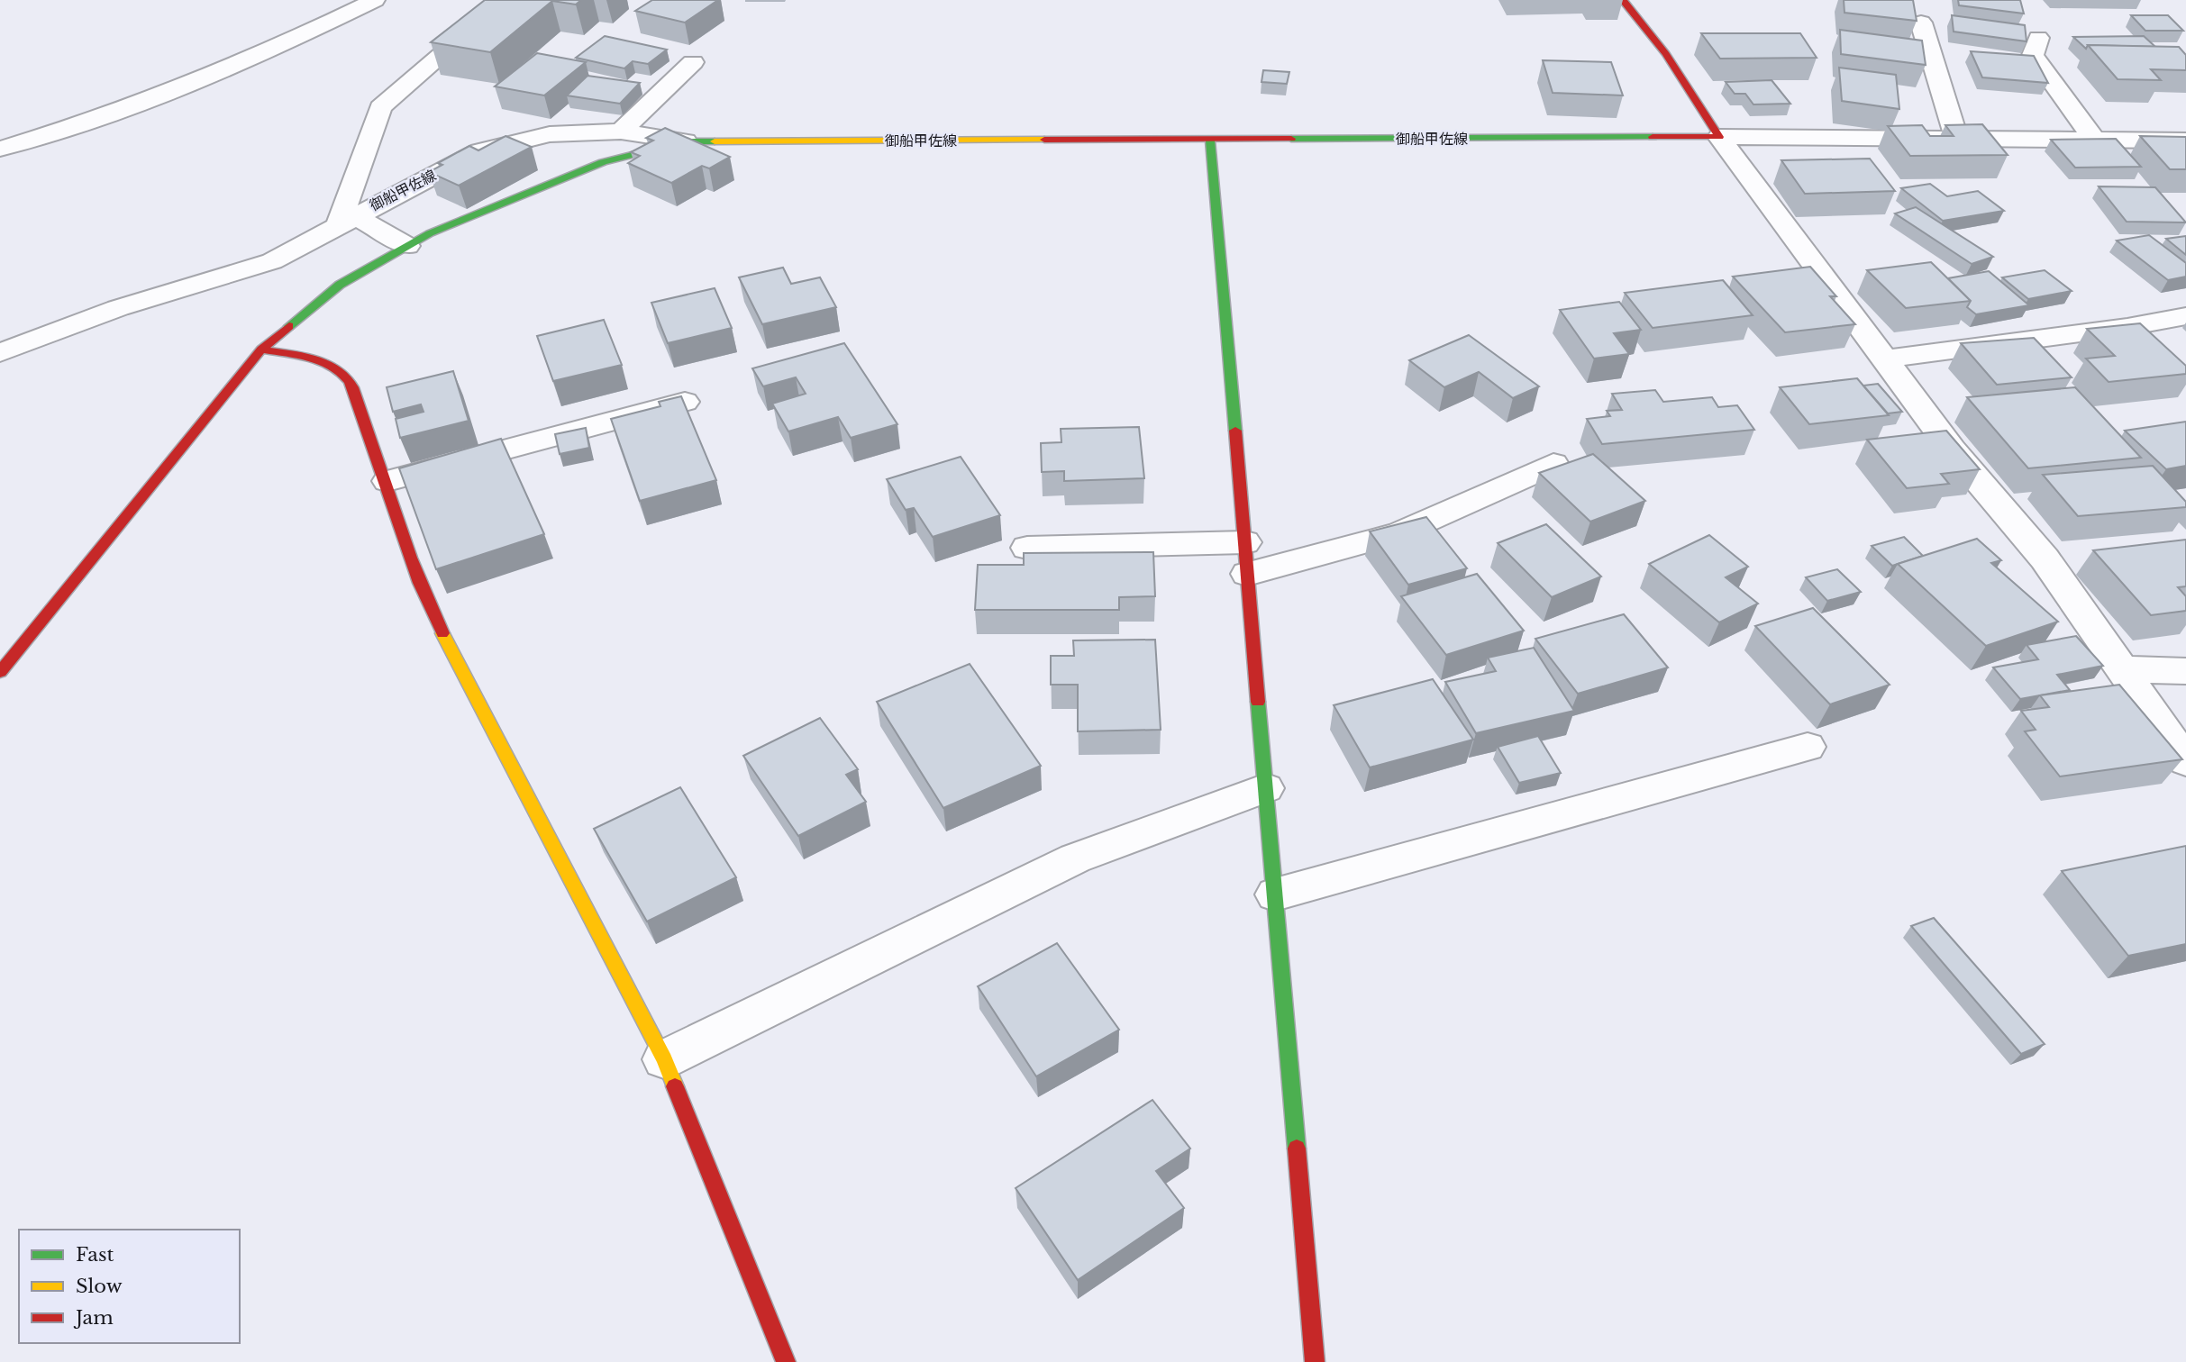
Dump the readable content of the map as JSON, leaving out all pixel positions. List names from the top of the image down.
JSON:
{
  "streets": {
    "main road": ["御船甲佐線"]
  },
  "legend": ["Fast", "Slow", "Jam"]
}
